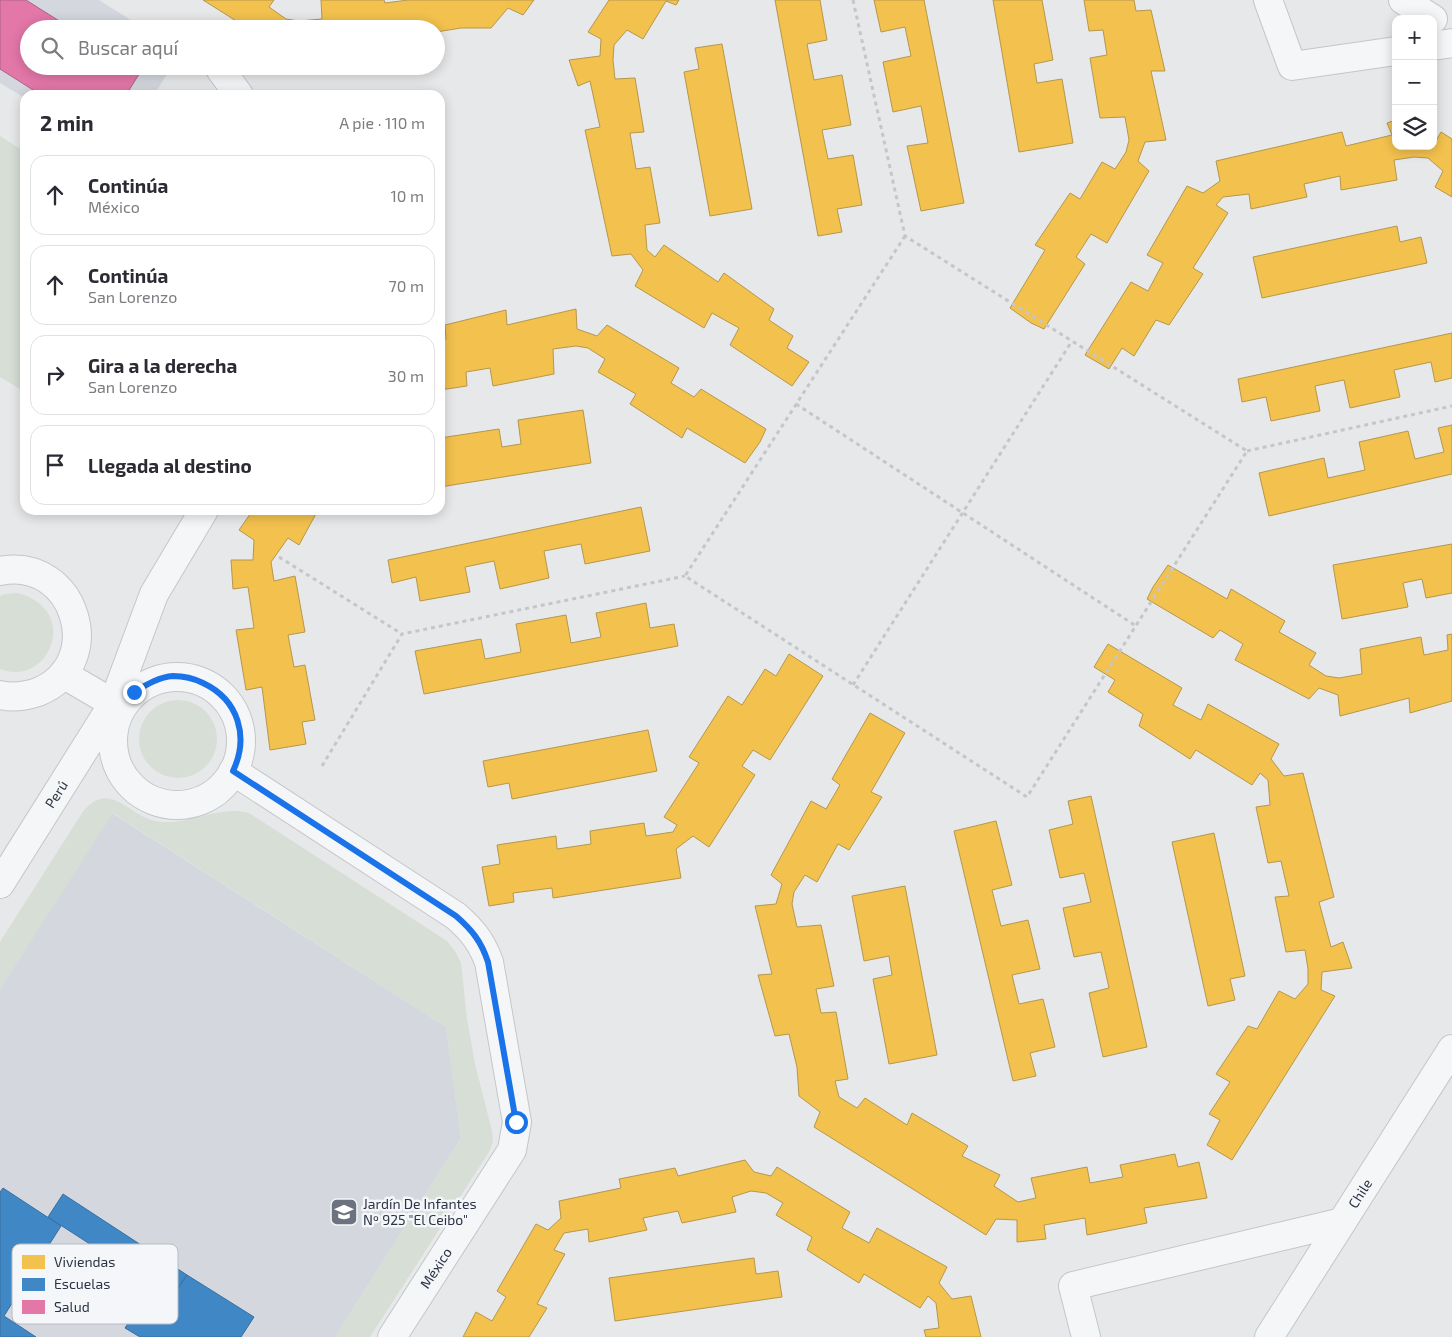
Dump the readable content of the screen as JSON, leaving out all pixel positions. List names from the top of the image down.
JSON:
{
  "streets": {
    "street": ["Perú", "Chile", "México"]
  },
  "crossings": [
    ["Perú", "México"]
  ],
  "places": {
    "school or university": ["Jardín De Infantes Nº 925 \"El Ceibo\""]
  },
  "legend": ["Viviendas", "Escuelas", "Salud"],
  "page": {
    "map_buttons": ["+", "−"],
    "search": "Buscar aquí",
    "heading": ["2 min", "A pie · 110 m"],
    "list": [
      ["Continúa", "México", "10 m"],
      ["Continúa", "San Lorenzo", "70 m"],
      ["Gira a la derecha", "San Lorenzo", "30 m"],
      "Llegada al destino"
    ]
  }
}
